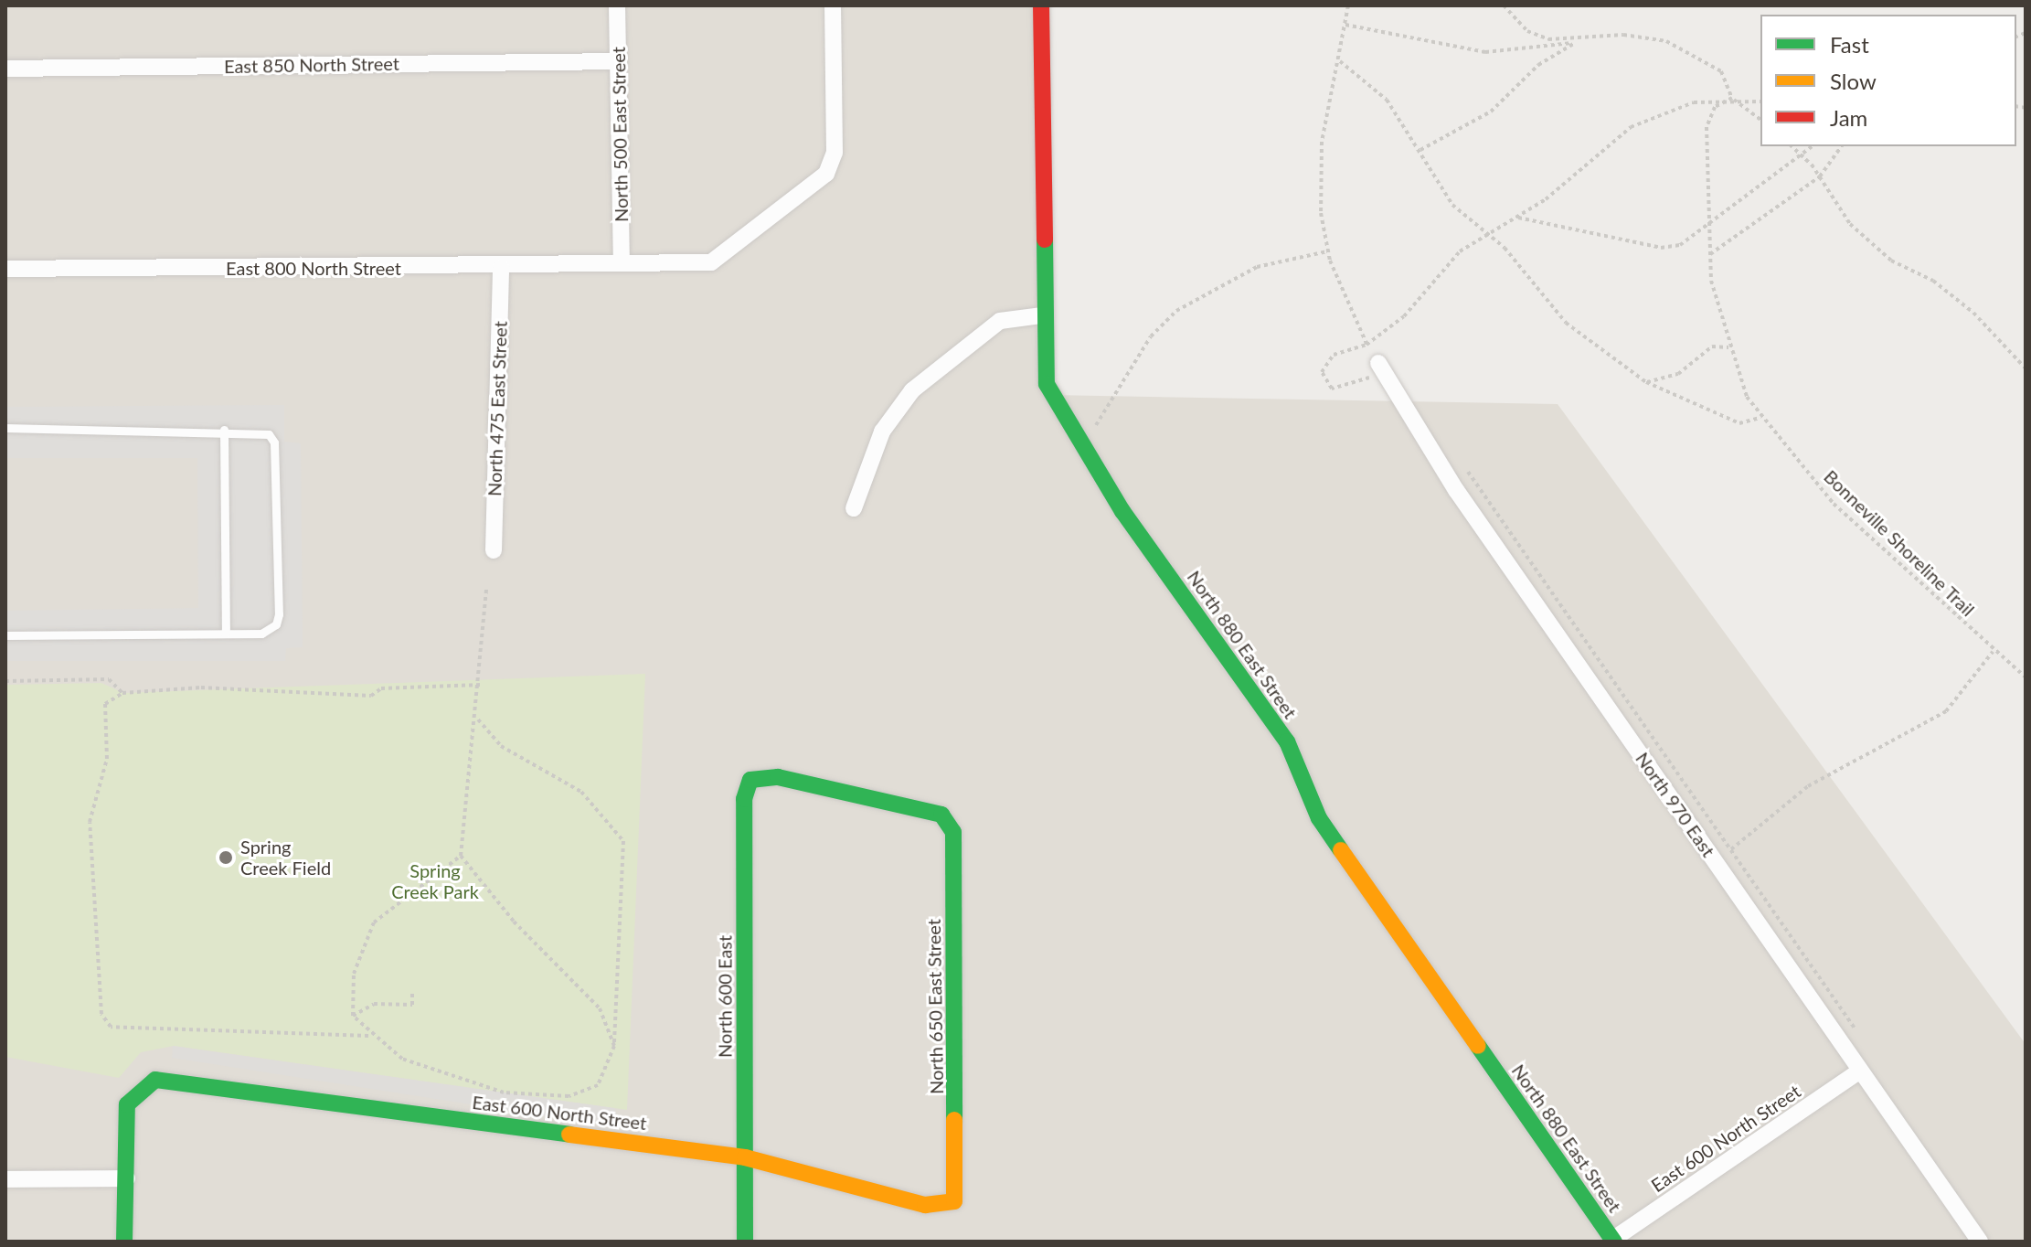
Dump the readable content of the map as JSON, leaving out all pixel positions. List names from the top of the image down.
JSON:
{
  "streets": {
    "street": [
      "East 850 North Street",
      "North 500 East Street",
      "East 800 North Street",
      "North 475 East Street",
      "North 880 East Street",
      "North 970 East",
      "North 600 East",
      "North 650 East Street",
      "East 600 North Street"
    ],
    "path": ["Bonneville Shoreline Trail"]
  },
  "crossings": [
    ["East 850 North Street", "North 500 East Street"],
    ["North 500 East Street", "East 800 North Street"],
    ["East 800 North Street", "North 475 East Street"],
    ["North 880 East Street", "East 600 North Street"],
    ["North 970 East", "East 600 North Street"],
    ["North 600 East", "North 650 East Street"],
    ["North 600 East", "East 600 North Street"],
    ["North 650 East Street", "East 600 North Street"]
  ],
  "parks": ["Spring Creek Park"],
  "places": ["Spring Creek Field"],
  "legend": ["Fast", "Slow", "Jam"]
}
